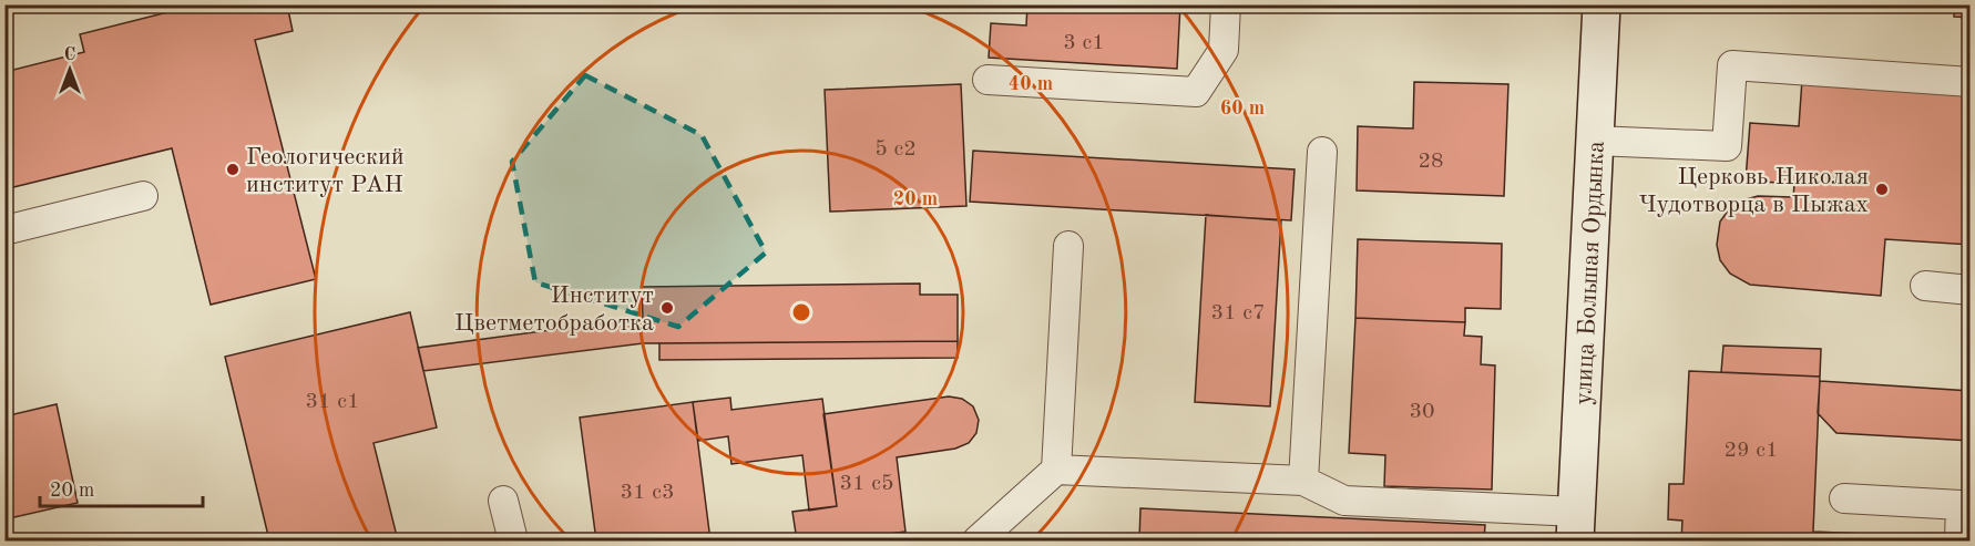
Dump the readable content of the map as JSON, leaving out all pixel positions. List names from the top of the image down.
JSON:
{
  "streets": {
    "main road": ["улица Большая Ордынка"]
  },
  "places": ["Геологический институт РАН", "Церковь Николая Чудотворца в Пыжах", "Институт Цветметобработка"],
  "house_numbers": [
    "3 с1",
    "5 с2",
    "28",
    "31 с7",
    "31 с1",
    "30",
    "29 с1",
    "31 с5",
    "31 с3"
  ],
  "scale_bar": "20 m",
  "north": "top",
  "rings": ["40 m", "60 m", "20 m"]
}
